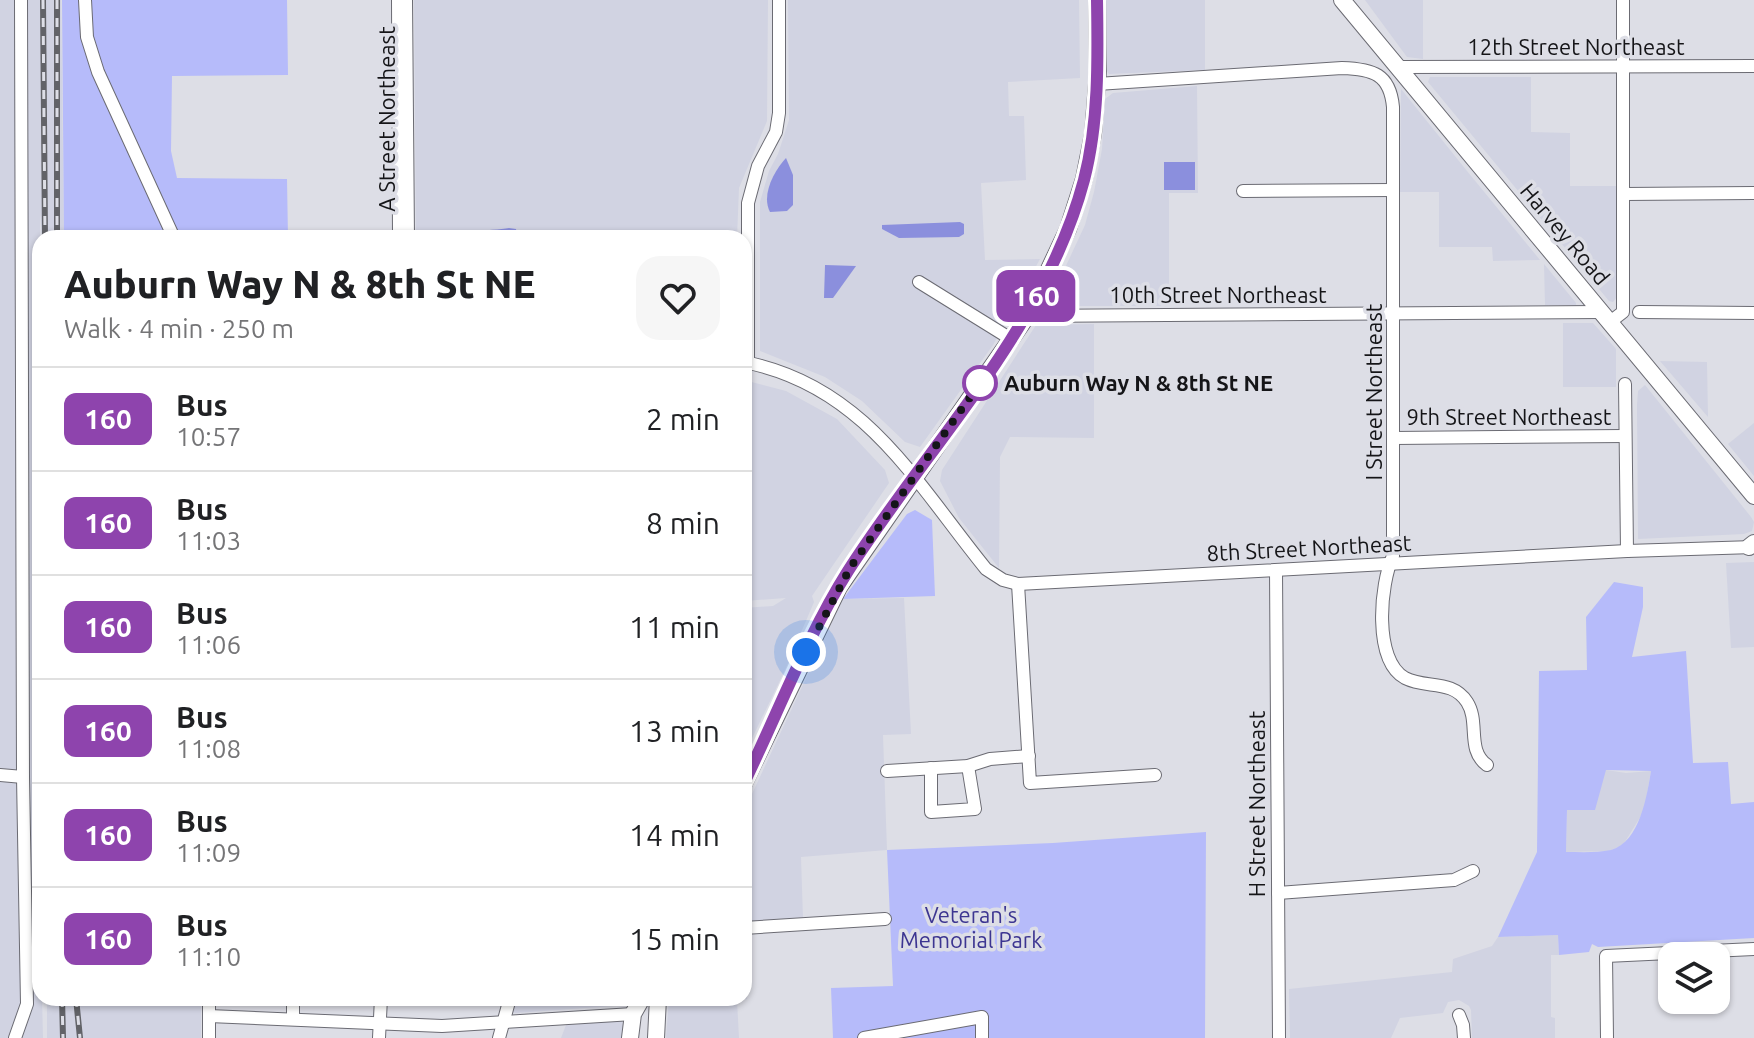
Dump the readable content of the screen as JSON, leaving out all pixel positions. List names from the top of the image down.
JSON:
{
  "streets": {
    "main road": ["Harvey Road"],
    "street": [
      "12th Street Northeast",
      "A Street Northeast",
      "10th Street Northeast",
      "I Street Northeast",
      "9th Street Northeast",
      "8th Street Northeast",
      "H Street Northeast"
    ]
  },
  "crossings": [
    ["12th Street Northeast", "Harvey Road"],
    ["Harvey Road", "10th Street Northeast"],
    ["10th Street Northeast", "I Street Northeast"],
    ["I Street Northeast", "9th Street Northeast"],
    ["I Street Northeast", "8th Street Northeast"],
    ["8th Street Northeast", "H Street Northeast"]
  ],
  "parks": ["Veteran's Memorial Park"],
  "places": ["Auburn Way N & 8th St NE"],
  "lines": ["bus line 160"],
  "page": {
    "on_map": "160",
    "heading": ["Auburn Way N & 8th St NE", "Walk · 4 min · 250 m"],
    "list": [
      {
        "mark": "160",
        "name": "Bus",
        "note": "10:57",
        "value": "2 min"
      },
      {
        "mark": "160",
        "name": "Bus",
        "note": "11:03",
        "value": "8 min"
      },
      {
        "mark": "160",
        "name": "Bus",
        "note": "11:06",
        "value": "11 min"
      },
      {
        "mark": "160",
        "name": "Bus",
        "note": "11:08",
        "value": "13 min"
      },
      {
        "mark": "160",
        "name": "Bus",
        "note": "11:09",
        "value": "14 min"
      },
      {
        "mark": "160",
        "name": "Bus",
        "note": "11:10",
        "value": "15 min"
      }
    ]
  }
}
